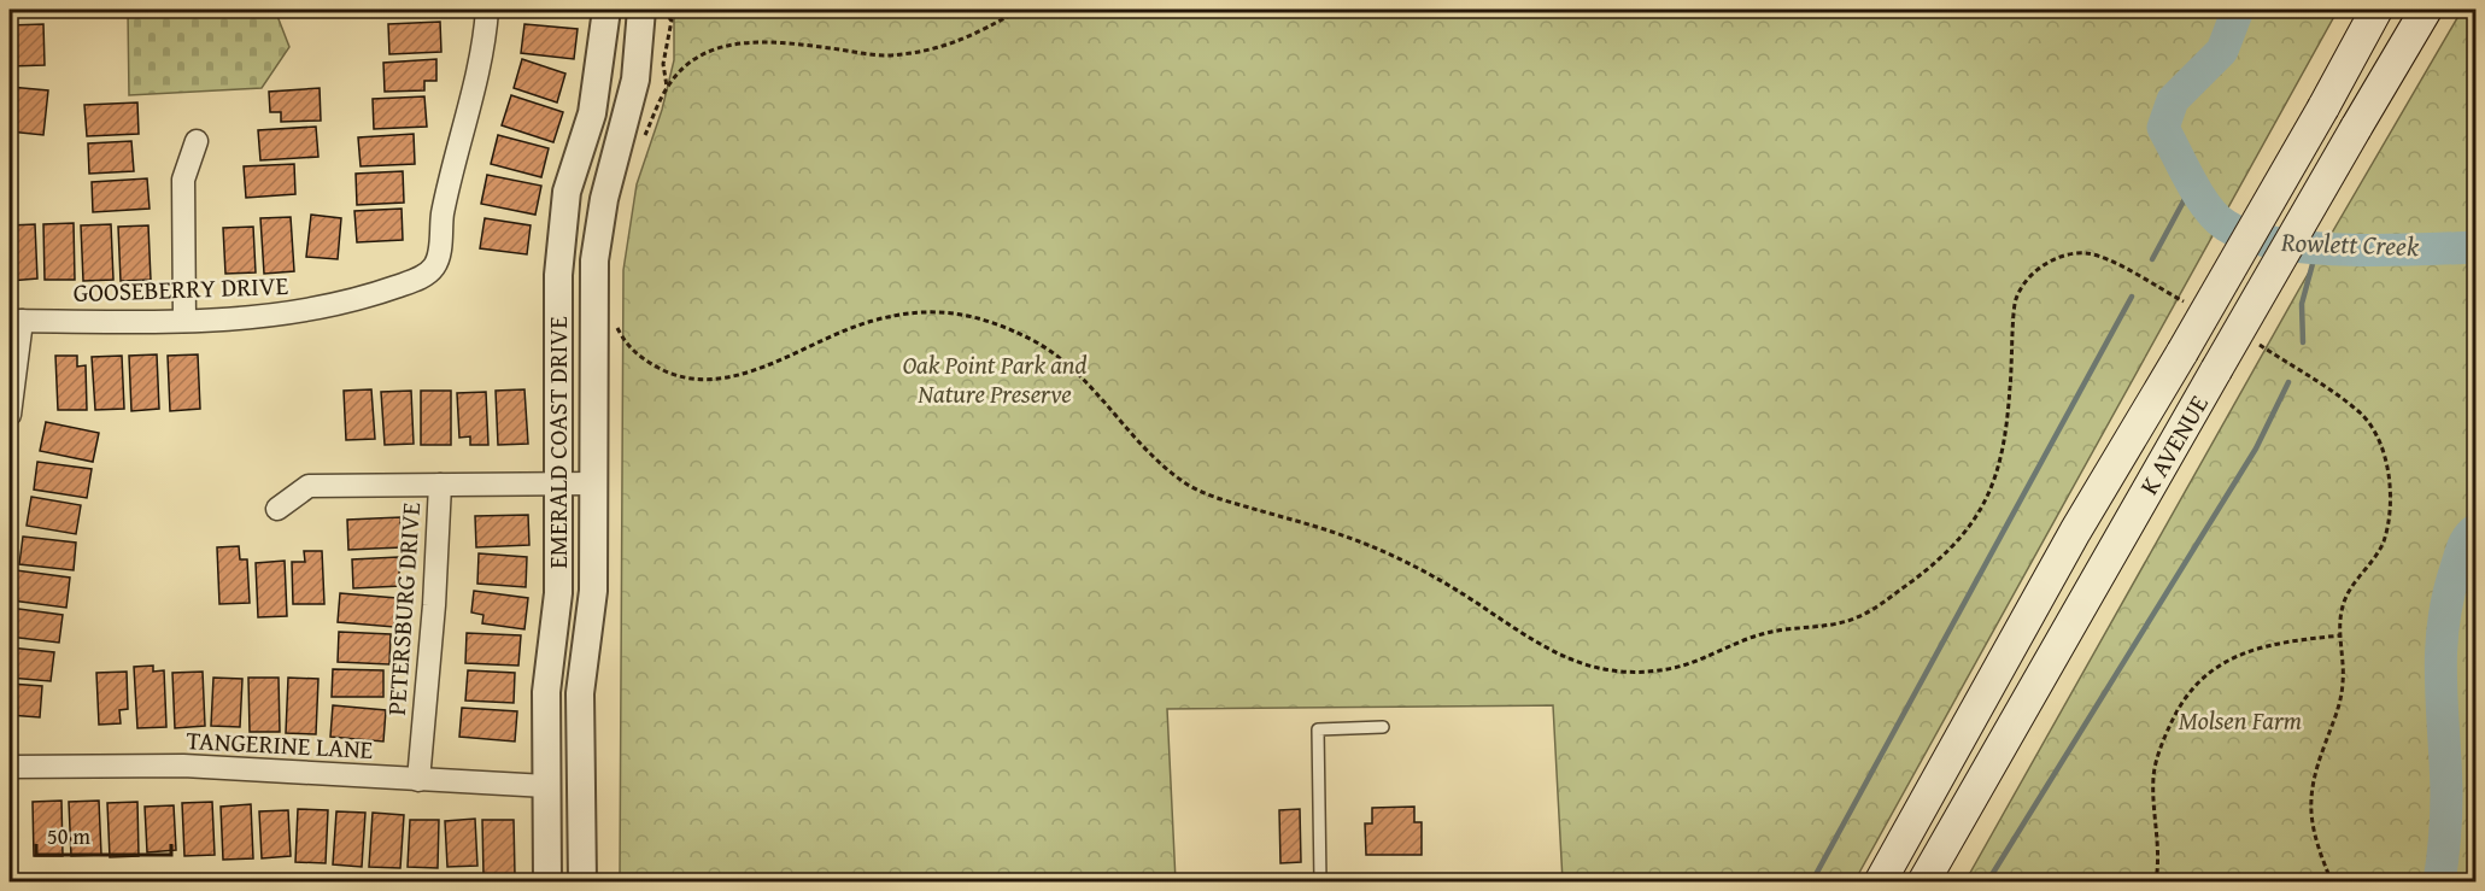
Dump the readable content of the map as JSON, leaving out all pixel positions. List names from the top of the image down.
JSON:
{
  "streets": {
    "main road": ["K AVENUE"],
    "street": [
      "GOOSEBERRY DRIVE",
      "EMERALD COAST DRIVE",
      "PETERSBURG DRIVE",
      "TANGERINE LANE"
    ]
  },
  "crossings": [
    ["EMERALD COAST DRIVE", "TANGERINE LANE"],
    ["PETERSBURG DRIVE", "TANGERINE LANE"]
  ],
  "water": ["Rowlett Creek"],
  "parks": ["Oak Point Park and Nature Preserve", "Molsen Farm"],
  "scale_bar": "50 m"
}
